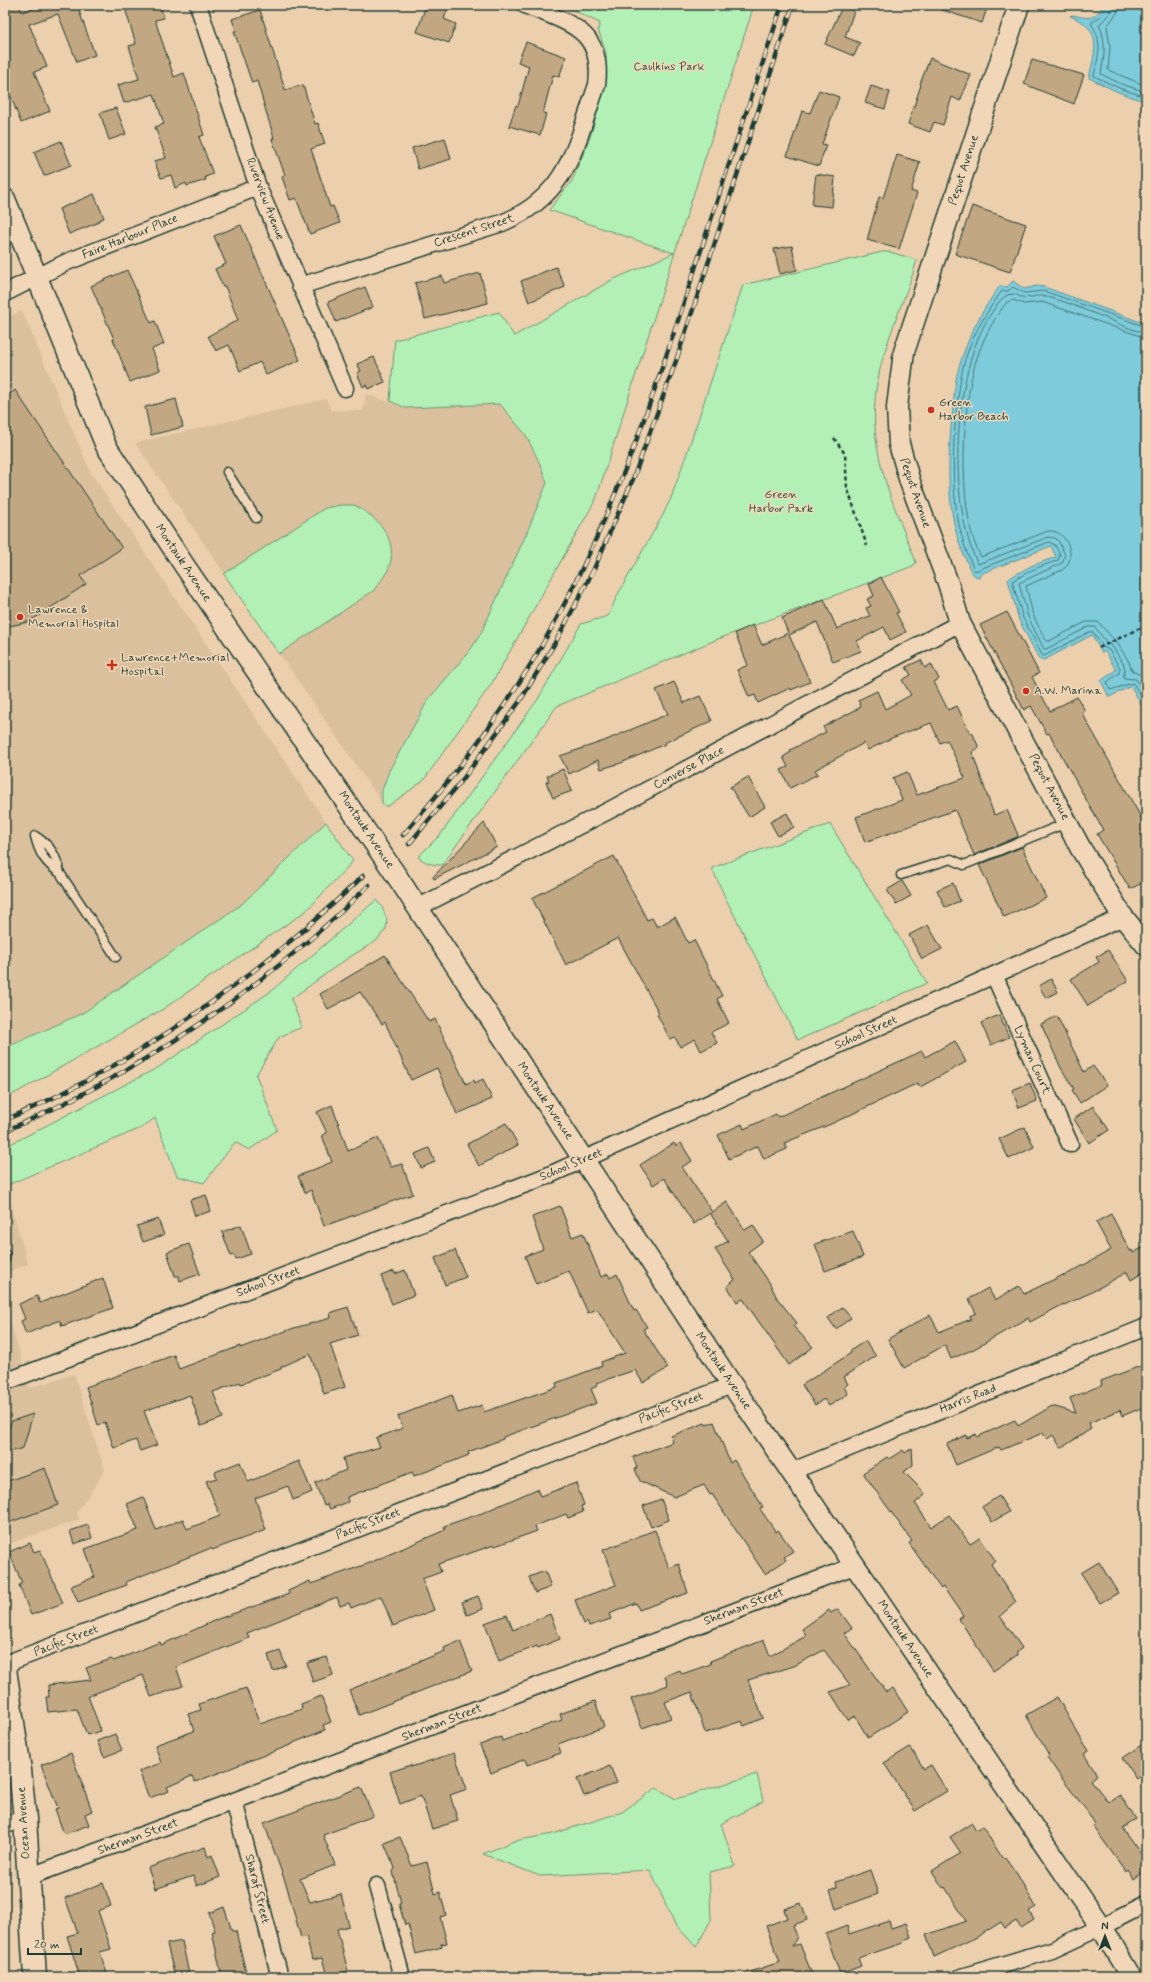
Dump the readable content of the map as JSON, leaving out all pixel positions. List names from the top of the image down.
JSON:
{
  "streets": {
    "main road": ["Ocean Avenue"],
    "street": [
      "Pequot Avenue",
      "Riverview Avenue",
      "Crescent Street",
      "Faire Harbour Place",
      "Montauk Avenue",
      "Converse Place",
      "School Street",
      "Lyman Court",
      "Harris Road",
      "Pacific Street",
      "Sherman Street",
      "Sharaf Street"
    ]
  },
  "crossings": [
    ["Pequot Avenue", "Converse Place"],
    ["Pequot Avenue", "School Street"],
    ["Riverview Avenue", "Crescent Street"],
    ["Riverview Avenue", "Faire Harbour Place"],
    ["Faire Harbour Place", "Montauk Avenue"],
    ["Montauk Avenue", "Converse Place"],
    ["Montauk Avenue", "School Street"],
    ["Montauk Avenue", "Harris Road"],
    ["Montauk Avenue", "Pacific Street"],
    ["Montauk Avenue", "Sherman Street"],
    ["School Street", "Lyman Court"],
    ["Sherman Street", "Ocean Avenue"],
    ["Sherman Street", "Sharaf Street"]
  ],
  "parks": ["Caulkins Park", "Green Harbor Park"],
  "places": {
    "other": ["Green Harbor Beach", "Lawrence & Memorial Hospital", "A.W. Marina"],
    "health": ["Lawrence+Memorial Hospital"]
  },
  "scale_bar": "20 m",
  "north": "top"
}
